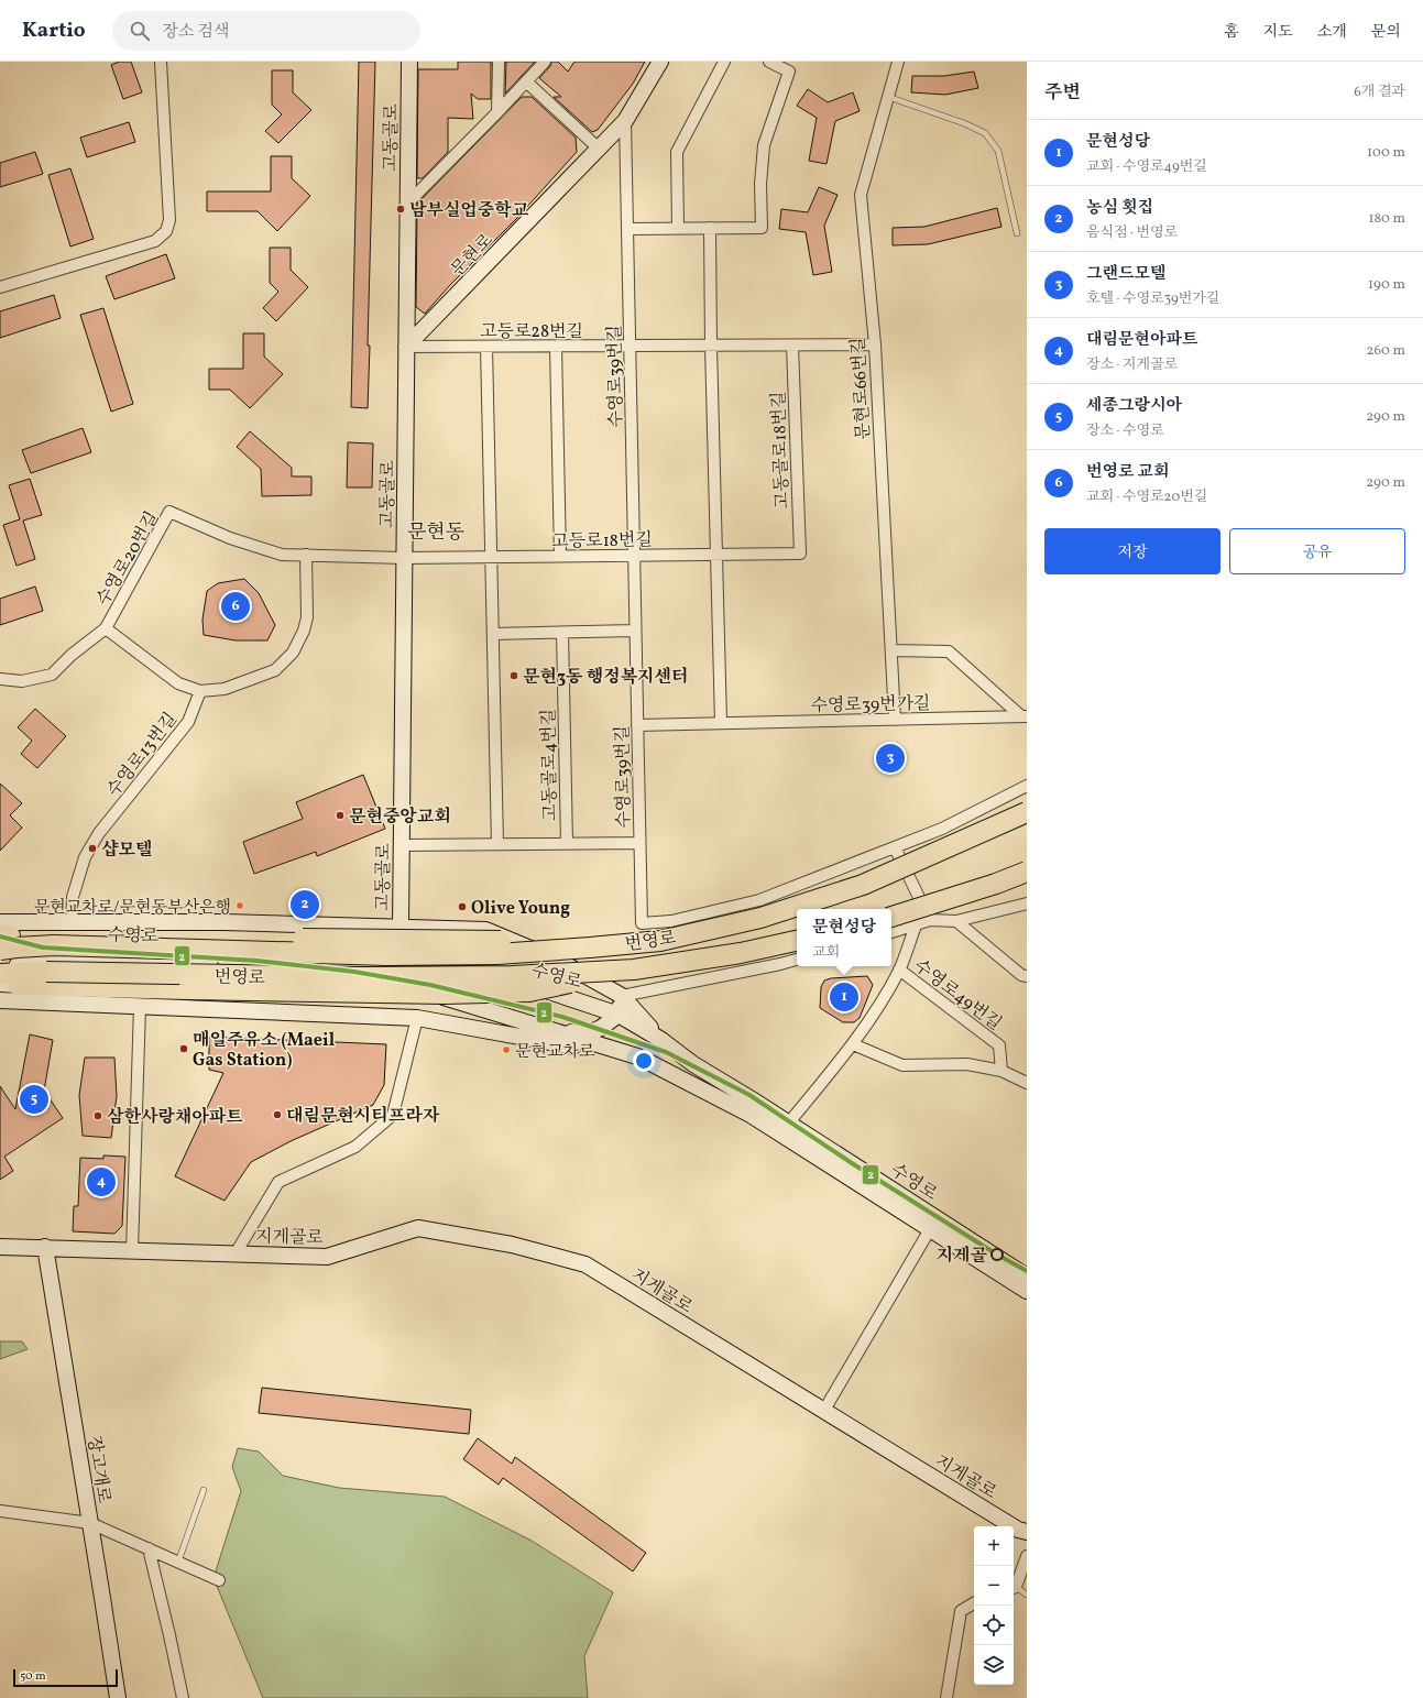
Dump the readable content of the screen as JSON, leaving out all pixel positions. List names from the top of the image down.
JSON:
{
  "streets": {
    "highway": ["번영로"],
    "main road": [
      "고동골로",
      "문현로",
      "수영로",
      "지게골로",
      "장고개로"
    ],
    "street": [
      "고등로28번길",
      "수영로39번길",
      "문현로66번길",
      "고동골로18번길",
      "고등로18번길",
      "수영로20번길",
      "수영로39번가길",
      "수영로13번길",
      "고동골로4번길",
      "수영로49번길"
    ]
  },
  "crossings": [
    ["고동골로", "문현로"],
    ["고동골로", "고등로28번길"],
    ["고동골로", "고등로18번길"],
    ["고동골로", "수영로20번길"],
    ["고동골로", "고동골로4번길"],
    ["문현로", "고등로28번길"],
    ["문현로", "수영로39번길"],
    ["고등로28번길", "수영로39번길"],
    ["고등로28번길", "문현로66번길"],
    ["고등로28번길", "고동골로18번길"],
    ["수영로39번길", "고등로18번길"],
    ["수영로39번길", "수영로39번가길"],
    ["수영로39번길", "고동골로4번길"],
    ["문현로66번길", "수영로39번가길"],
    ["고동골로18번길", "고등로18번길"],
    ["고등로18번길", "수영로20번길"],
    ["수영로", "번영로"],
    ["수영로", "수영로49번길"],
    ["수영로", "지게골로"],
    ["지게골로", "장고개로"]
  ],
  "districts": ["문현동"],
  "places": [
    "남부실업중학교",
    "문현3동 행정복지센터",
    "문현중앙교회",
    "샵모텔",
    "문현교차로/문현동부산은행",
    "Olive Young",
    "매일주유소 (Maeil Gas Station)",
    "문현교차로",
    "대림문현시티프라자",
    "삼한사랑채아파트",
    "지게골"
  ],
  "lines": ["transit line 2"],
  "scale_bar": "50 m",
  "page": {
    "header": "Kartio",
    "search": "장소 검색",
    "nav": [
      "홈",
      "지도",
      "소개",
      "문의"
    ],
    "heading": ["주변", "6개 결과"],
    "list": [
      {
        "mark": "1",
        "name": "문현성당",
        "note": "교회 · 수영로49번길",
        "value": "100 m"
      },
      {
        "mark": "2",
        "name": "농심 횟집",
        "note": "음식점 · 번영로",
        "value": "180 m"
      },
      {
        "mark": "3",
        "name": "그랜드모텔",
        "note": "호텔 · 수영로39번가길",
        "value": "190 m"
      },
      {
        "mark": "4",
        "name": "대림문현아파트",
        "note": "장소 · 지게골로",
        "value": "260 m"
      },
      {
        "mark": "5",
        "name": "세종그랑시아",
        "note": "장소 · 수영로",
        "value": "290 m"
      },
      {
        "mark": "6",
        "name": "번영로 교회",
        "note": "교회 · 수영로20번길",
        "value": "290 m"
      }
    ],
    "buttons": ["저장", "공유"],
    "pins": [
      "6",
      "3",
      "2",
      "1",
      "5",
      "4"
    ],
    "popup": ["문현성당", "교회"],
    "map_buttons": ["+", "−"],
    "scale": "50 m"
  }
}
